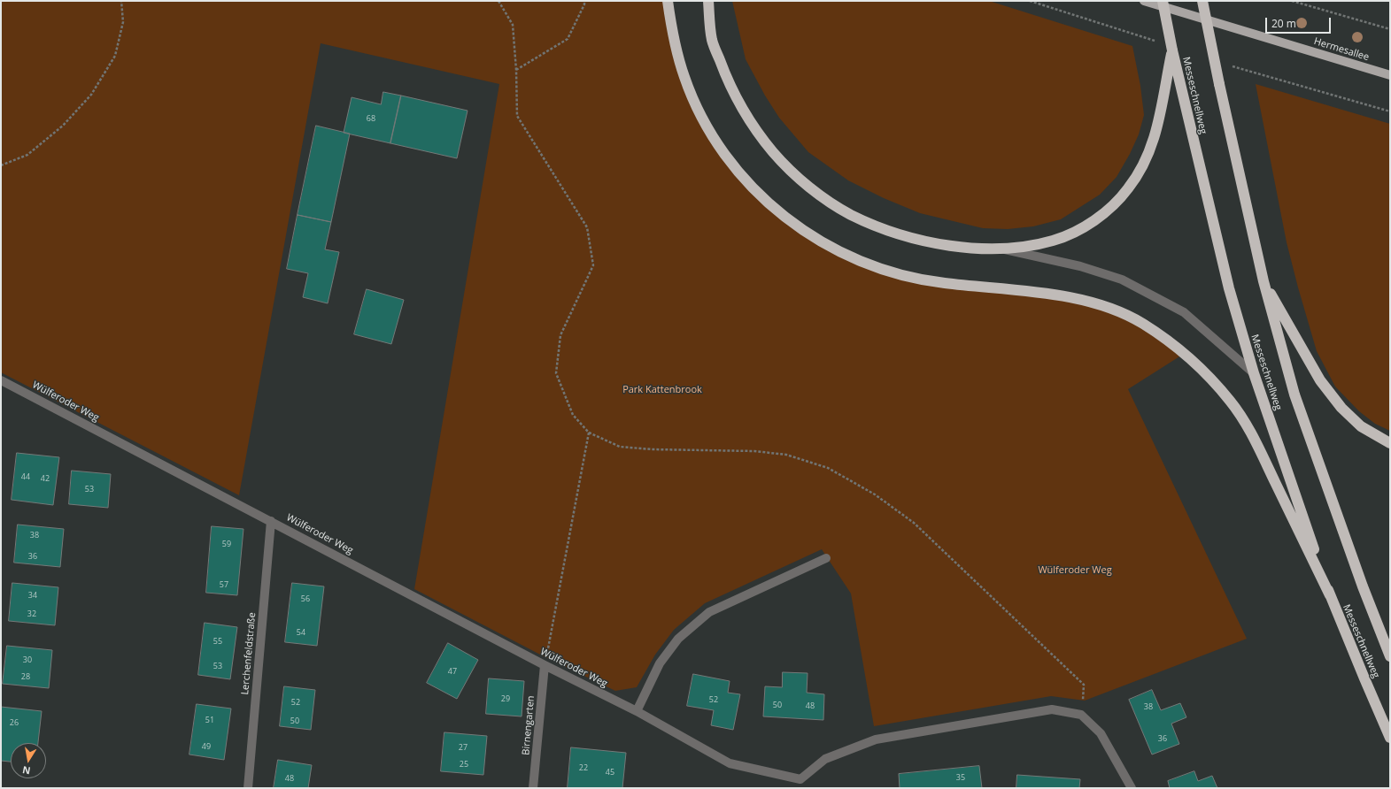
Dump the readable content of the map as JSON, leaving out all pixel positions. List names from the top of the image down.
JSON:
{
  "streets": {
    "highway": ["Messeschnellweg"],
    "main road": ["Hermesallee"],
    "street": ["Wülferoder Weg", "Lerchenfeldstraße", "Birnengarten"]
  },
  "crossings": [
    ["Wülferoder Weg", "Lerchenfeldstraße"],
    ["Wülferoder Weg", "Birnengarten"]
  ],
  "parks": ["Park Kattenbrook", "Wülferoder Weg"],
  "house_numbers": [
    "68",
    "44",
    "42",
    "53",
    "38",
    "59",
    "36",
    "57",
    "34",
    "56",
    "32",
    "54",
    "55",
    "30",
    "53",
    "47",
    "28",
    "29",
    "52",
    "52",
    "50",
    "48",
    "38",
    "51",
    "50",
    "26",
    "36",
    "49",
    "27",
    "25",
    "22",
    "45",
    "35",
    "48"
  ],
  "scale_bar": "20 m",
  "north": "bottom"
}
